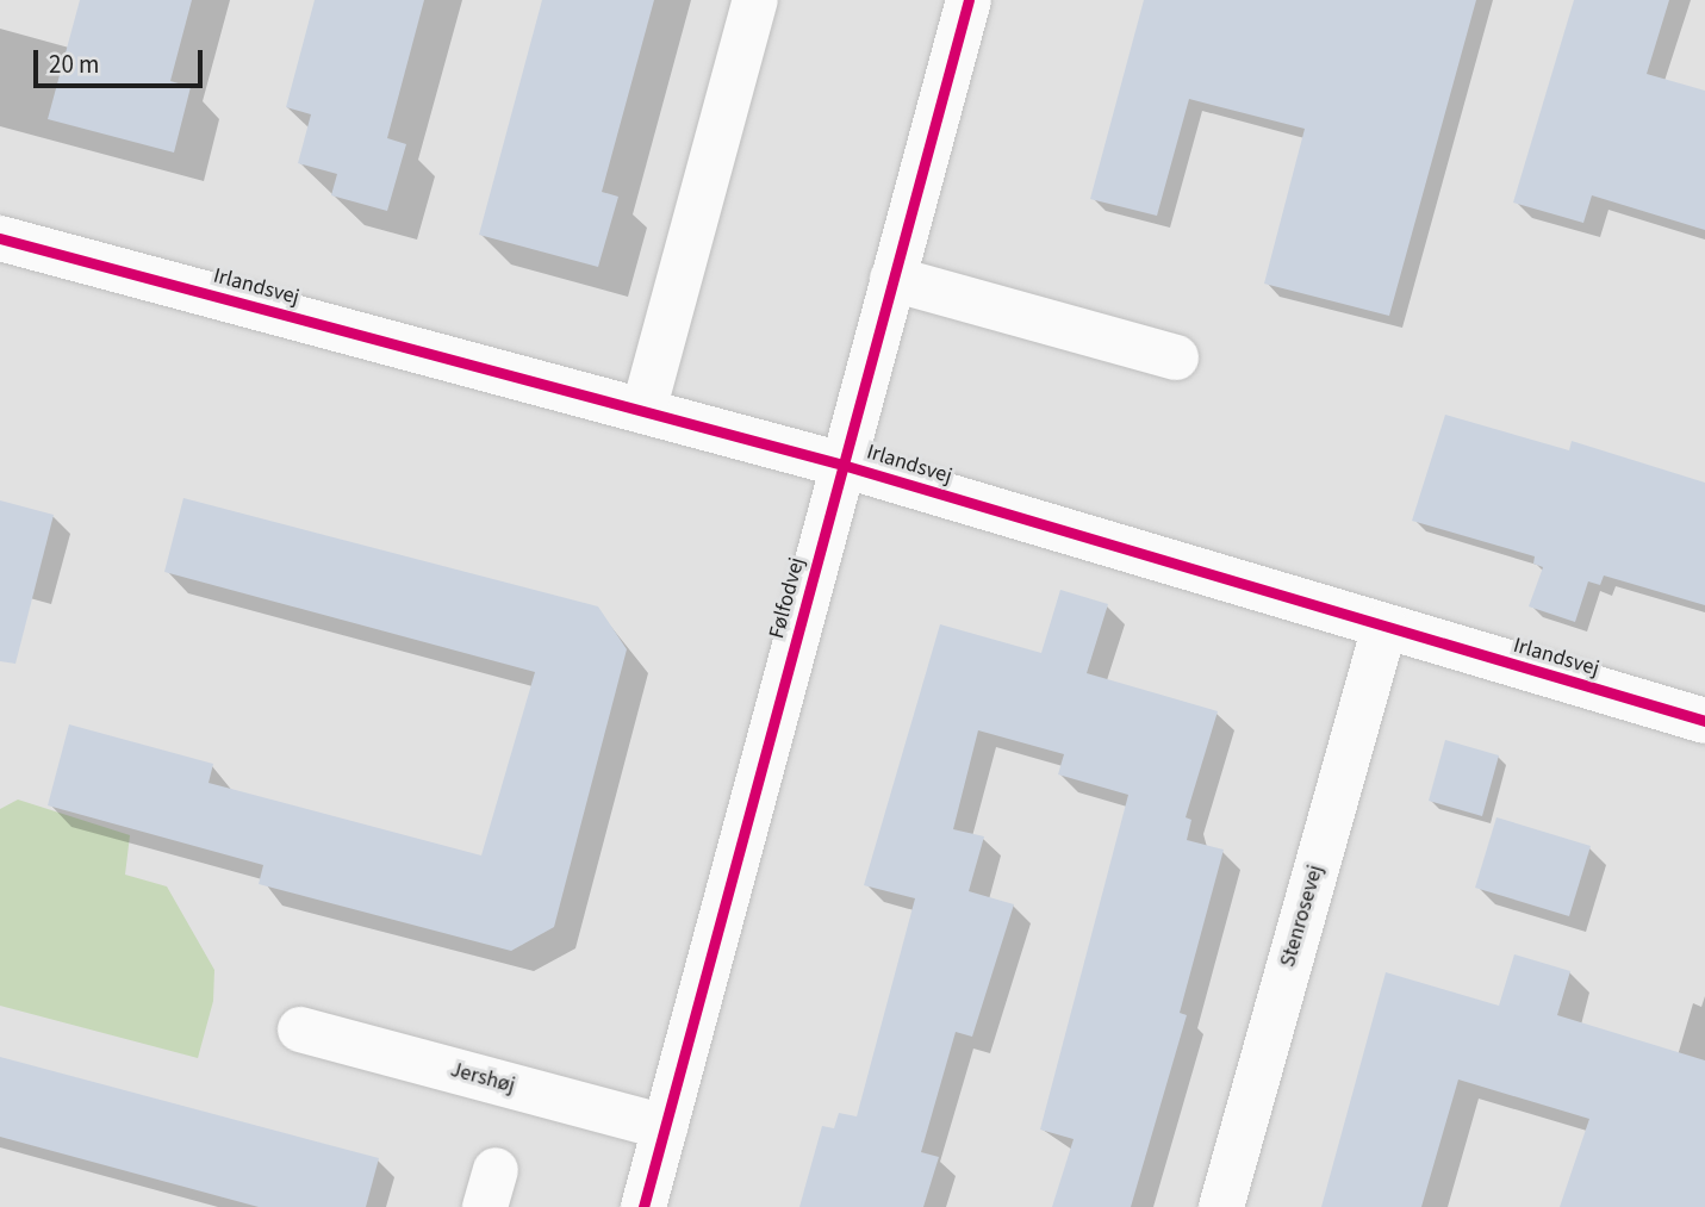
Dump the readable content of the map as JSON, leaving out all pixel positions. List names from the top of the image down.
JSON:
{
  "streets": {
    "street": [
      "Irlandsvej",
      "Følfodvej",
      "Stenrosevej",
      "Jershøj"
    ]
  },
  "crossings": [
    ["Irlandsvej", "Følfodvej"],
    ["Irlandsvej", "Stenrosevej"],
    ["Følfodvej", "Jershøj"]
  ],
  "scale_bar": "20 m"
}
